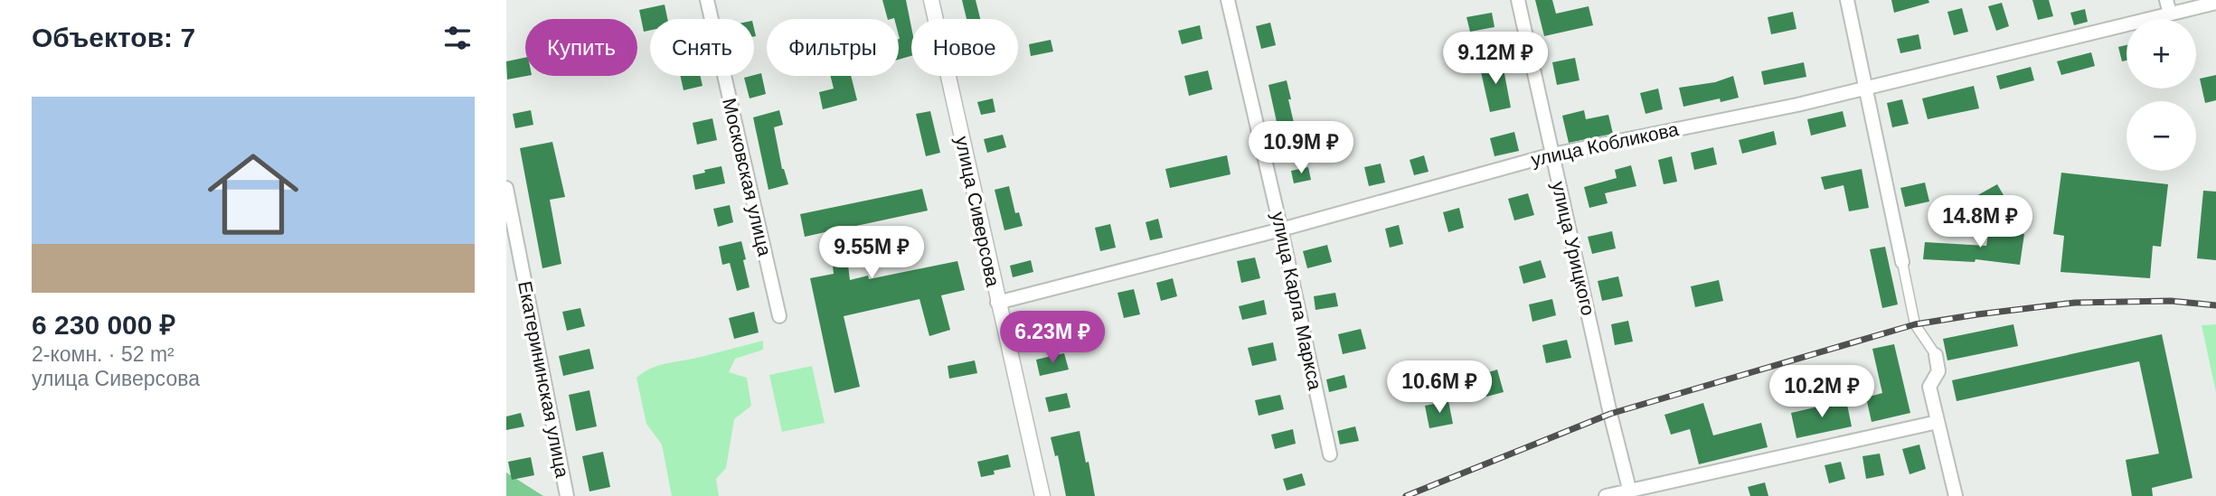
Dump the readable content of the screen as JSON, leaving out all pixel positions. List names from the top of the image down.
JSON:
{
  "streets": {
    "street": [
      "улица Кобликова",
      "Московская улица",
      "улица Сиверсова",
      "улица Урицкого",
      "улица Карла Маркса",
      "Екатерининская улица"
    ]
  },
  "crossings": [
    ["улица Кобликова", "улица Сиверсова"],
    ["улица Кобликова", "улица Урицкого"],
    ["улица Кобликова", "улица Карла Маркса"]
  ],
  "page": {
    "heading": "Объектов: 7",
    "map_buttons": ["+", "−"],
    "chip": [
      "Купить",
      "Снять",
      "Фильтры",
      "Новое"
    ],
    "price": [
      "9.12M ₽",
      "10.9M ₽",
      "14.8M ₽",
      "9.55M ₽",
      "6.23M ₽",
      "10.6M ₽",
      "10.2M ₽"
    ],
    "list": [
      {
        "name": "6 230 000 ₽",
        "note": "2-комн. · 52 m² · улица Сиверсова"
      }
    ]
  }
}
